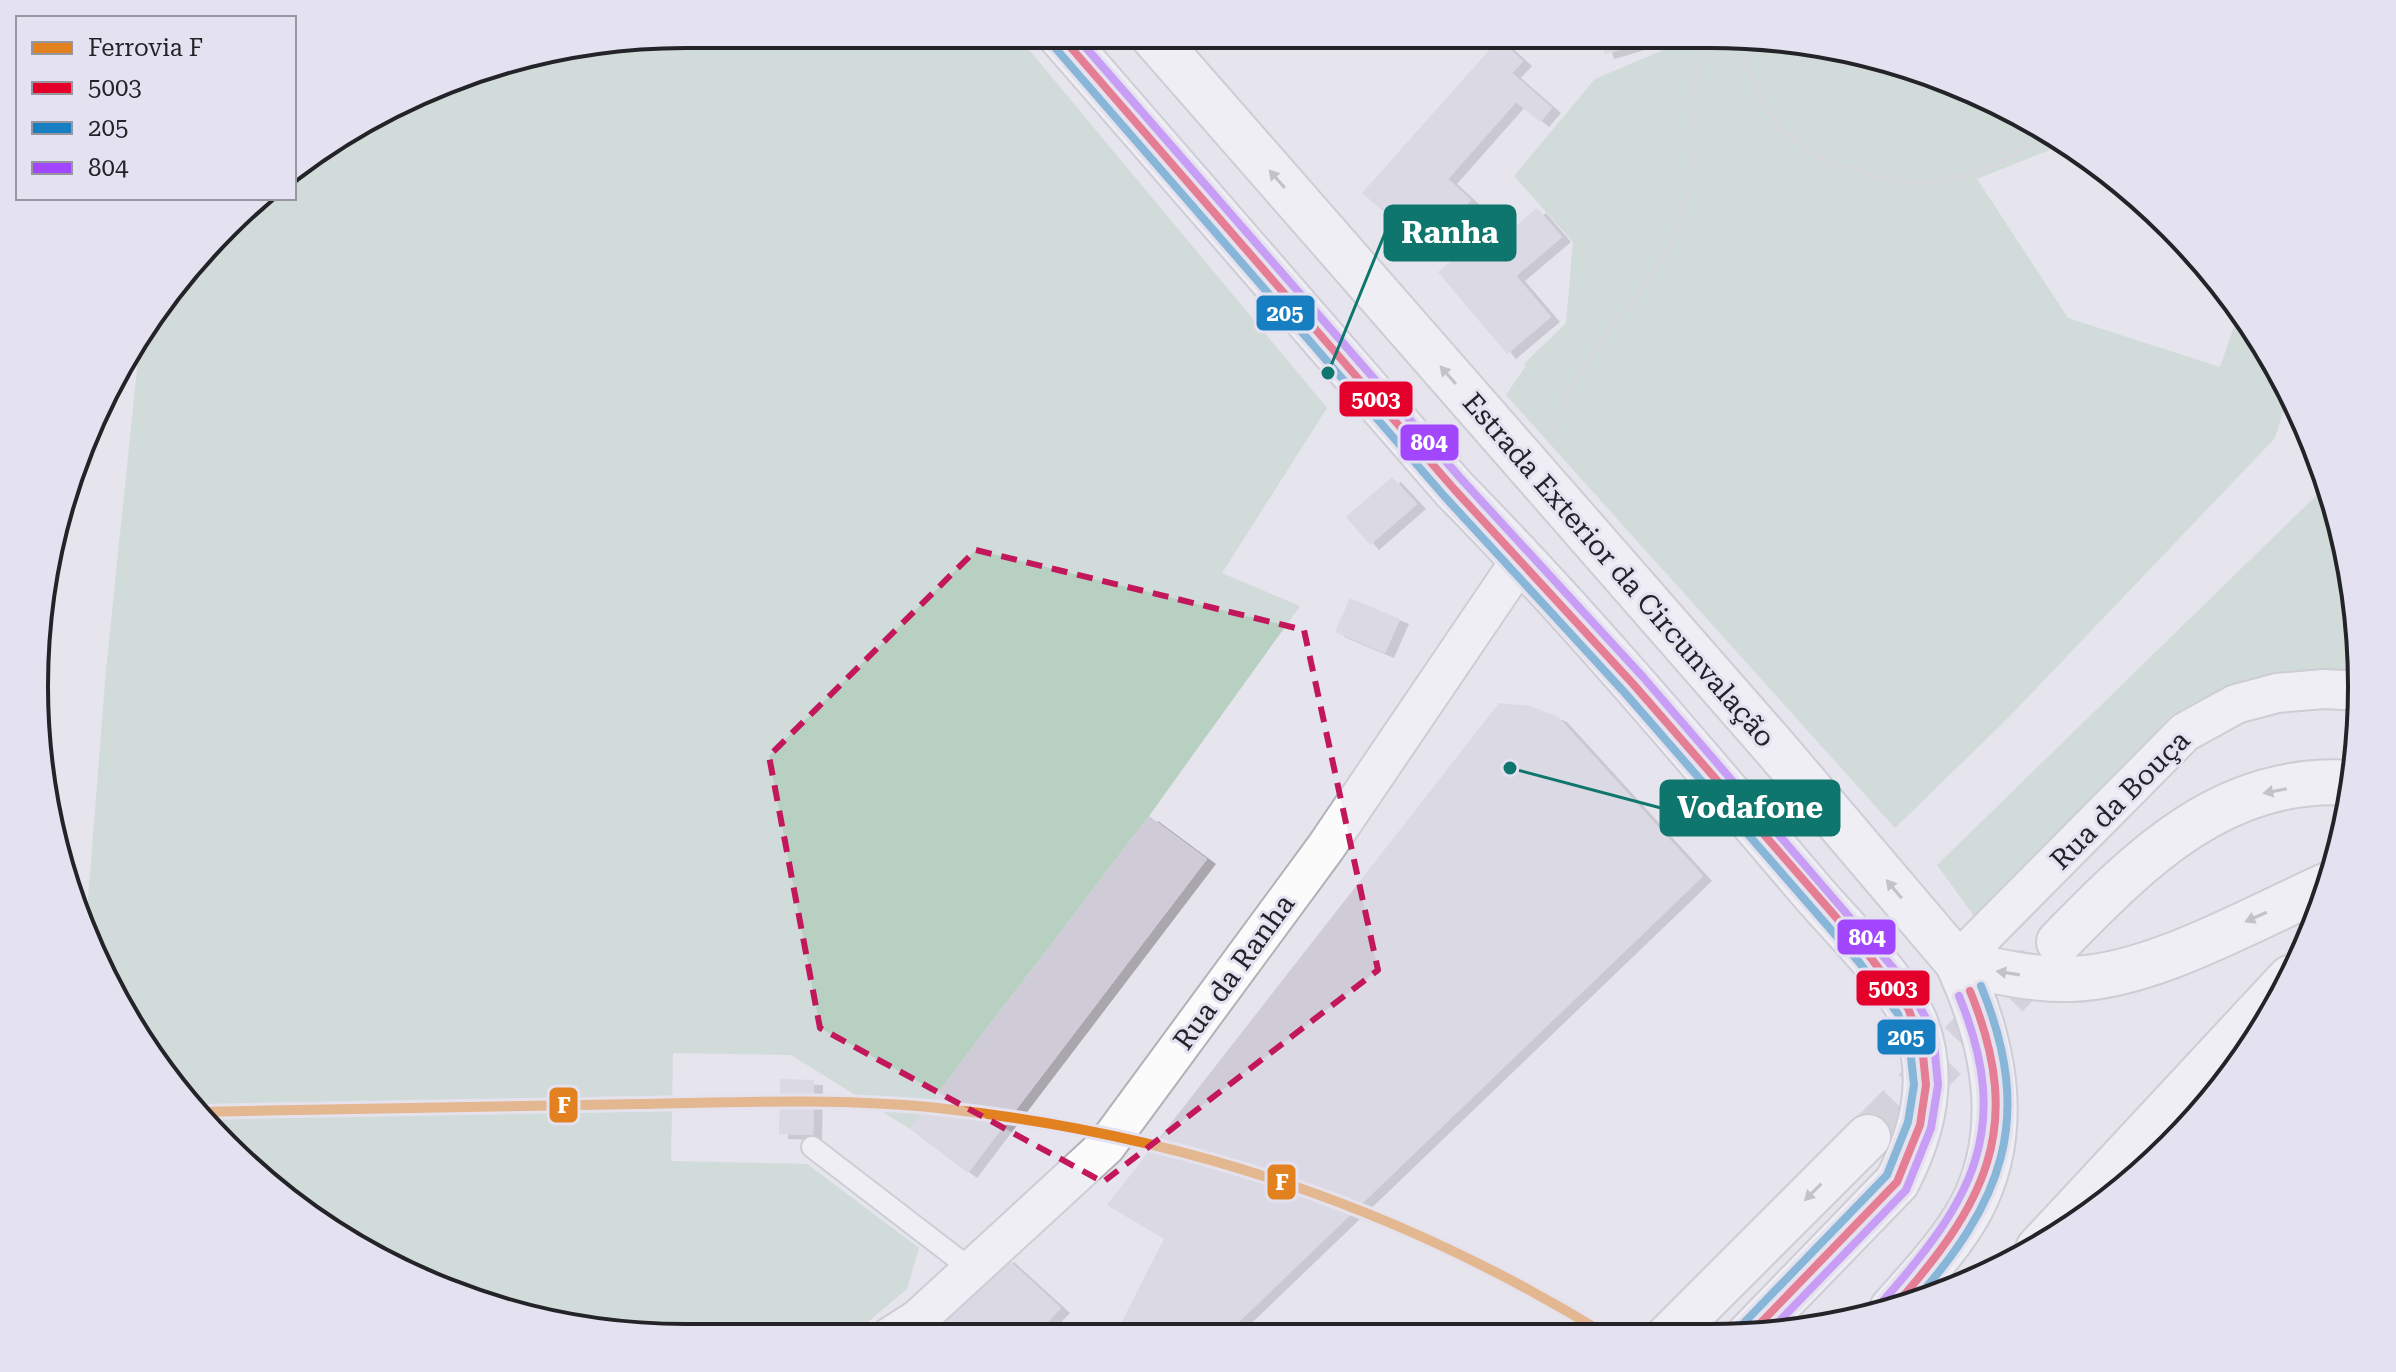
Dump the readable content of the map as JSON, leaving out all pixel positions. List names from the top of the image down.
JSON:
{
  "streets": {
    "main road": ["Estrada Exterior da Circunvalação"],
    "street": ["Rua da Bouça", "Rua da Ranha"]
  },
  "crossings": [
    ["Estrada Exterior da Circunvalação", "Rua da Bouça"]
  ],
  "places": ["Ranha", "Vodafone"],
  "lines": [
    "transit line 5003",
    "transit line 205",
    "transit line 804",
    "rail line F"
  ],
  "legend": [
    "Ferrovia F",
    "5003",
    "205",
    "804"
  ]
}
